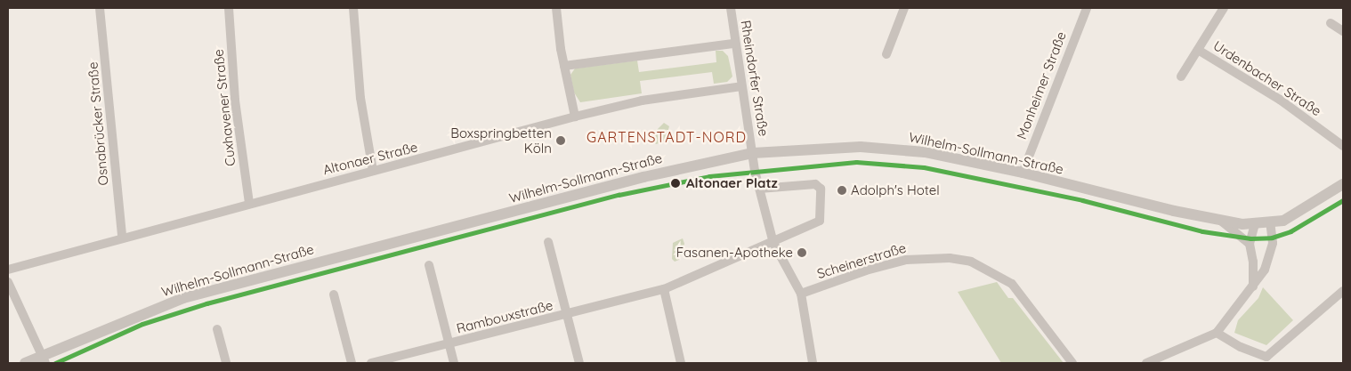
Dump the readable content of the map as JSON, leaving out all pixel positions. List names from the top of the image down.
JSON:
{
  "streets": {
    "street": [
      "Rheindorfer Straße",
      "Urdenbacher Straße",
      "Monheimer Straße",
      "Cuxhavener Straße",
      "Osnabrücker Straße",
      "Wilhelm-Sollmann-Straße",
      "Altonaer Straße",
      "Scheinerstraße",
      "Rambouxstraße"
    ]
  },
  "crossings": [
    ["Rheindorfer Straße", "Wilhelm-Sollmann-Straße"],
    ["Rheindorfer Straße", "Altonaer Straße"],
    ["Rheindorfer Straße", "Scheinerstraße"],
    ["Rheindorfer Straße", "Rambouxstraße"],
    ["Monheimer Straße", "Wilhelm-Sollmann-Straße"],
    ["Cuxhavener Straße", "Altonaer Straße"],
    ["Osnabrücker Straße", "Altonaer Straße"]
  ],
  "districts": ["GARTENSTADT-NORD"],
  "places": [
    "Boxspringbetten Köln",
    "Altonaer Platz",
    "Adolph's Hotel",
    "Fasanen-Apotheke"
  ]
}
